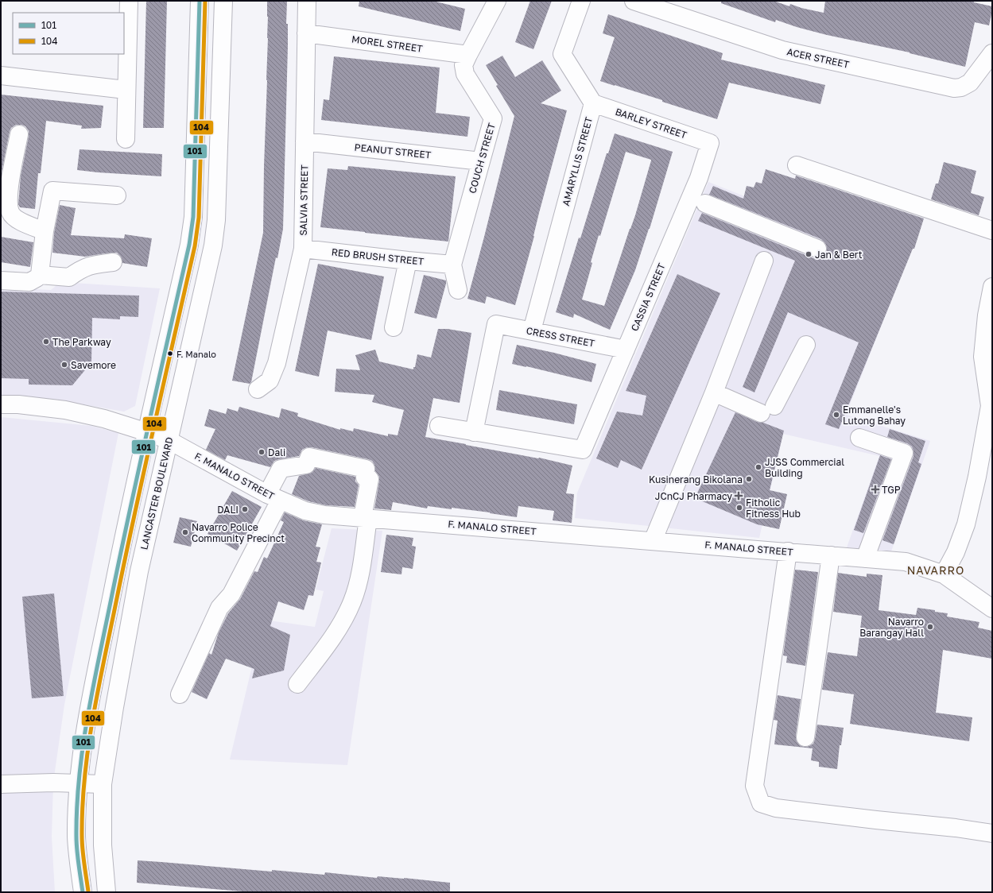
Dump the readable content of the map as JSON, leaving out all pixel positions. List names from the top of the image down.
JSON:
{
  "streets": {
    "street": [
      "MOREL STREET",
      "ACER STREET",
      "BARLEY STREET",
      "PEANUT STREET",
      "COUCH STREET",
      "AMARYLLIS STREET",
      "SALVIA STREET",
      "RED BRUSH STREET",
      "CASSIA STREET",
      "CRESS STREET",
      "F. MANALO STREET",
      "LANCASTER BOULEVARD"
    ]
  },
  "crossings": [
    ["MOREL STREET", "COUCH STREET"],
    ["MOREL STREET", "SALVIA STREET"],
    ["BARLEY STREET", "AMARYLLIS STREET"],
    ["BARLEY STREET", "CASSIA STREET"],
    ["PEANUT STREET", "COUCH STREET"],
    ["PEANUT STREET", "SALVIA STREET"],
    ["COUCH STREET", "RED BRUSH STREET"],
    ["AMARYLLIS STREET", "CRESS STREET"],
    ["SALVIA STREET", "RED BRUSH STREET"],
    ["CASSIA STREET", "CRESS STREET"],
    ["F. MANALO STREET", "LANCASTER BOULEVARD"]
  ],
  "districts": ["NAVARRO"],
  "places": {
    "other": [
      "Jan & Bert",
      "The Parkway",
      "F. Manalo",
      "Savemore",
      "Emmanelle's Lutong Bahay",
      "Dali",
      "JJSS Commercial Building",
      "Kusinerang Bikolana",
      "Fitholic Fitness Hub",
      "DALI",
      "Navarro Police Community Precinct",
      "Navarro Barangay Hall"
    ],
    "health": ["TGP", "JCnCJ Pharmacy"]
  },
  "lines": ["transit line 101", "transit line 104"],
  "legend": ["101", "104"]
}
